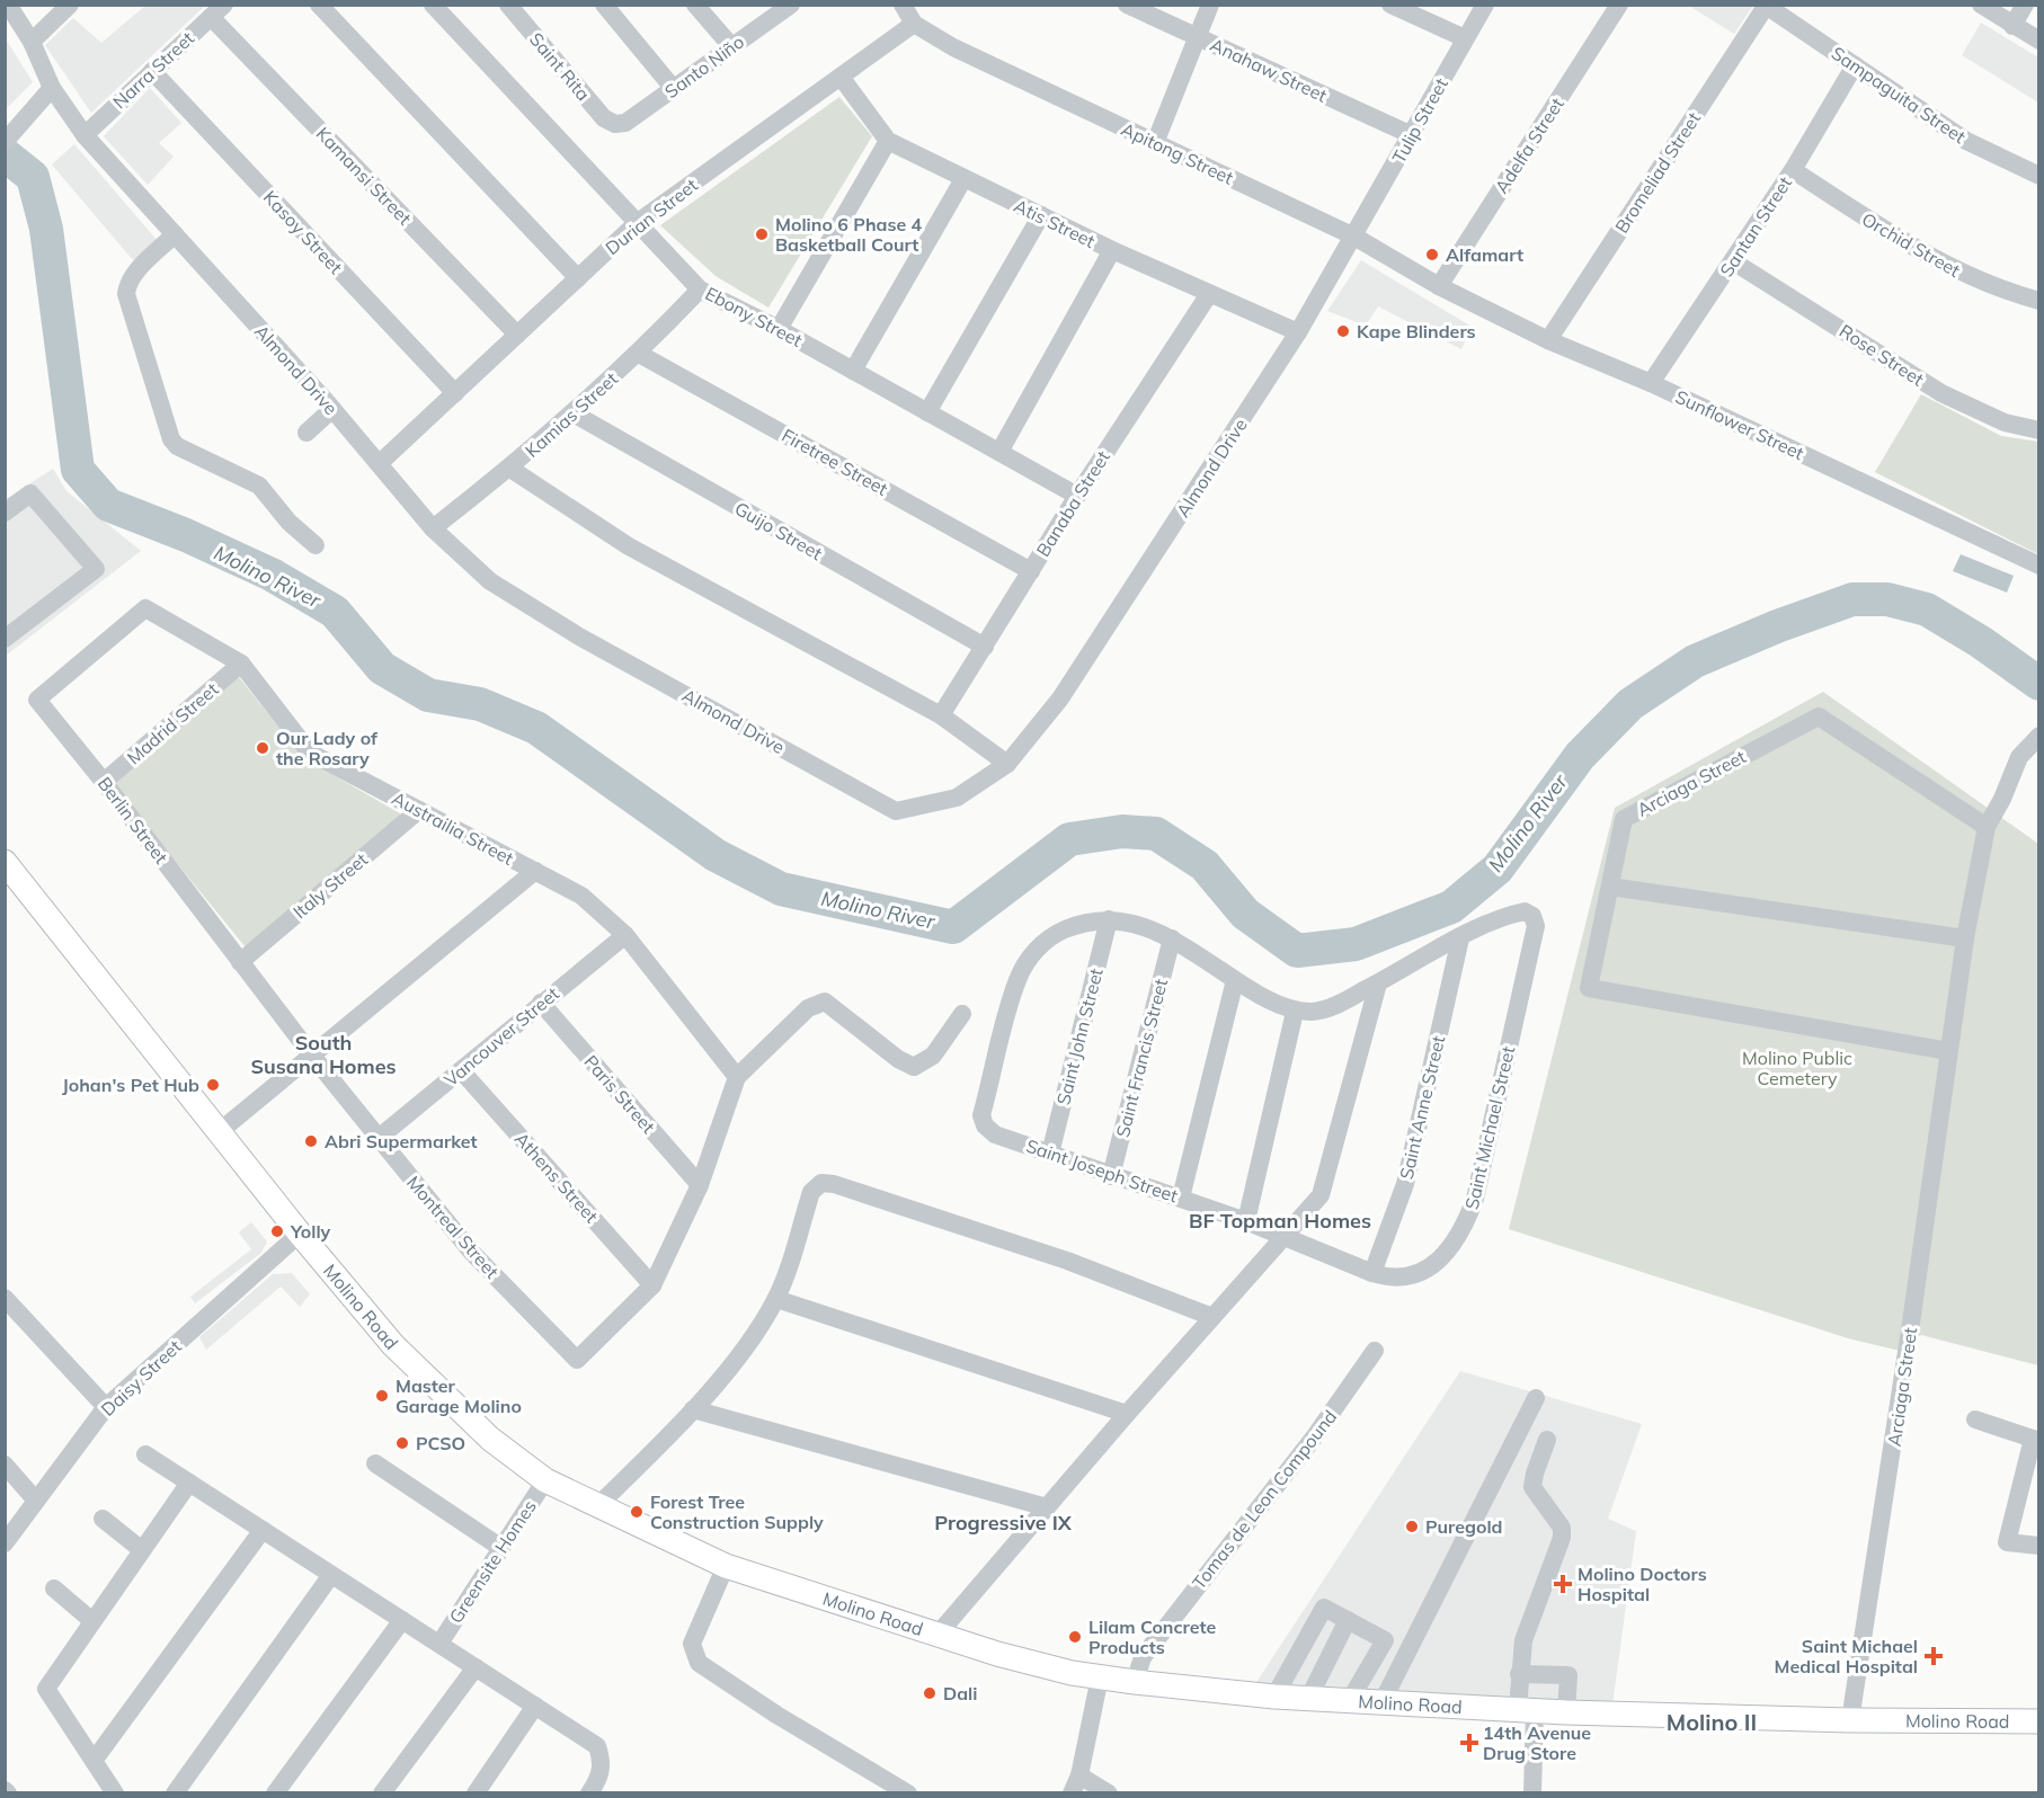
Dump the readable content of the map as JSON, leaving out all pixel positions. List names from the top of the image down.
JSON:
{
  "streets": {
    "main road": ["Molino Road"],
    "street": [
      "Saint Rita",
      "Santo Niño",
      "Narra Street",
      "Anahaw Street",
      "Sampaguita Street",
      "Tulip Street",
      "Adelfa Street",
      "Apitong Street",
      "Bromeliad Street",
      "Kamansi Street",
      "Durian Street",
      "Atis Street",
      "Santan Street",
      "Kasoy Street",
      "Orchid Street",
      "Ebony Street",
      "Rose Street",
      "Almond Drive",
      "Kamias Street",
      "Sunflower Street",
      "Firetree Street",
      "Banaba Street",
      "Guijo Street",
      "Madrid Street",
      "Arciaga Street",
      "Berlin Street",
      "Austrailia Street",
      "Italy Street",
      "Vancouver Street",
      "Saint John Street",
      "Saint Francis Street",
      "Paris Street",
      "Saint Anne Street",
      "Saint Michael Street",
      "Saint Joseph Street",
      "Athens Street",
      "Montreal Street",
      "Daisy Street",
      "Tomas de Leon Compound",
      "Greensite Homes"
    ]
  },
  "crossings": [
    ["Saint Rita", "Santo Niño"],
    ["Narra Street", "Kamansi Street"],
    ["Narra Street", "Kasoy Street"],
    ["Narra Street", "Almond Drive"],
    ["Anahaw Street", "Tulip Street"],
    ["Sampaguita Street", "Bromeliad Street"],
    ["Sampaguita Street", "Santan Street"],
    ["Tulip Street", "Apitong Street"],
    ["Tulip Street", "Almond Drive"],
    ["Adelfa Street", "Apitong Street"],
    ["Adelfa Street", "Sunflower Street"],
    ["Apitong Street", "Durian Street"],
    ["Apitong Street", "Almond Drive"],
    ["Apitong Street", "Sunflower Street"],
    ["Bromeliad Street", "Sunflower Street"],
    ["Kamansi Street", "Durian Street"],
    ["Durian Street", "Atis Street"],
    ["Durian Street", "Kasoy Street"],
    ["Durian Street", "Ebony Street"],
    ["Durian Street", "Almond Drive"],
    ["Atis Street", "Almond Drive"],
    ["Atis Street", "Banaba Street"],
    ["Santan Street", "Orchid Street"],
    ["Santan Street", "Rose Street"],
    ["Santan Street", "Sunflower Street"],
    ["Ebony Street", "Kamias Street"],
    ["Ebony Street", "Banaba Street"],
    ["Almond Drive", "Kamias Street"],
    ["Kamias Street", "Firetree Street"],
    ["Kamias Street", "Guijo Street"],
    ["Firetree Street", "Banaba Street"],
    ["Banaba Street", "Guijo Street"],
    ["Madrid Street", "Berlin Street"],
    ["Madrid Street", "Austrailia Street"],
    ["Arciaga Street", "Molino Road"],
    ["Berlin Street", "Austrailia Street"],
    ["Berlin Street", "Italy Street"],
    ["Berlin Street", "Montreal Street"],
    ["Austrailia Street", "Italy Street"],
    ["Austrailia Street", "Vancouver Street"],
    ["Vancouver Street", "Paris Street"],
    ["Vancouver Street", "Athens Street"],
    ["Vancouver Street", "Montreal Street"],
    ["Saint John Street", "Saint Joseph Street"],
    ["Saint Francis Street", "Saint Joseph Street"],
    ["Saint Anne Street", "Saint Michael Street"],
    ["Saint Anne Street", "Saint Joseph Street"],
    ["Saint Michael Street", "Saint Joseph Street"],
    ["Athens Street", "Montreal Street"],
    ["Molino Road", "Daisy Street"],
    ["Molino Road", "Tomas de Leon Compound"],
    ["Molino Road", "Greensite Homes"]
  ],
  "districts": [
    "South Susana Homes",
    "BF Topman Homes",
    "Progressive IX",
    "Molino II"
  ],
  "water": ["Molino River"],
  "parks": ["Molino Public Cemetery"],
  "places": {
    "other": [
      "Molino 6 Phase 4 Basketball Court",
      "Alfamart",
      "Kape Blinders",
      "Our Lady of the Rosary",
      "Johan's Pet Hub",
      "Abri Supermarket",
      "Yolly",
      "Master Garage Molino",
      "PCSO",
      "Forest Tree Construction Supply",
      "Puregold",
      "Lilam Concrete Products",
      "Dali"
    ],
    "health": ["Molino Doctors Hospital", "Saint Michael Medical Hospital", "14th Avenue Drug Store"]
  }
}
